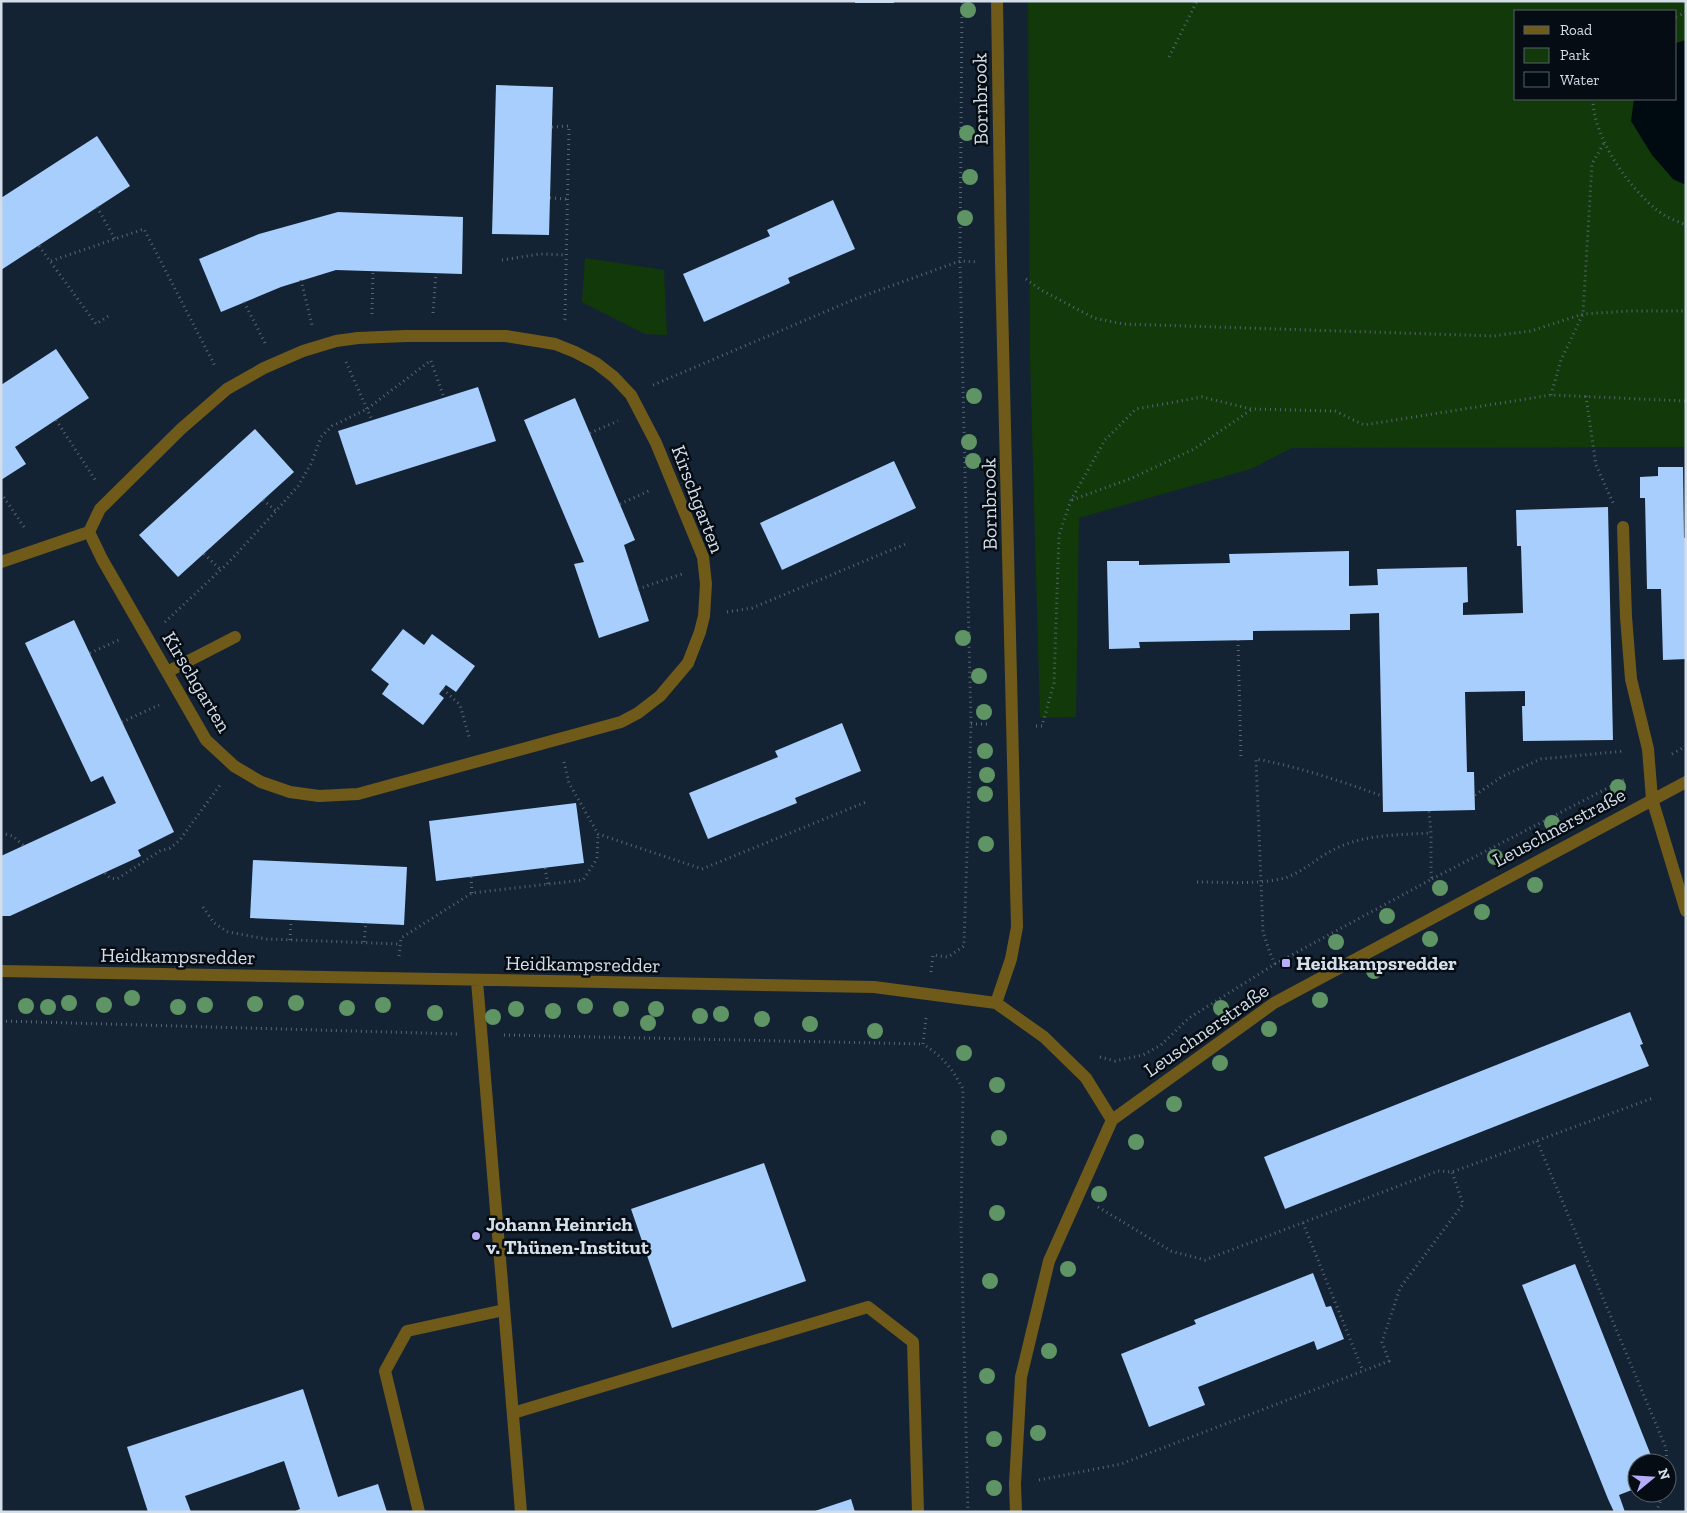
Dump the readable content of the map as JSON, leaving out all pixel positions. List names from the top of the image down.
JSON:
{
  "streets": {
    "street": [
      "Bornbrook",
      "Kirschgarten",
      "Leuschnerstraße",
      "Heidkampsredder"
    ]
  },
  "crossings": [
    ["Bornbrook", "Heidkampsredder"],
    ["Leuschnerstraße", "Heidkampsredder"]
  ],
  "places": {
    "transit": ["Heidkampsredder"],
    "other": ["Johann Heinrich v. Thünen-Institut"]
  },
  "legend": ["Road", "Park", "Water"],
  "north": "right"
}
